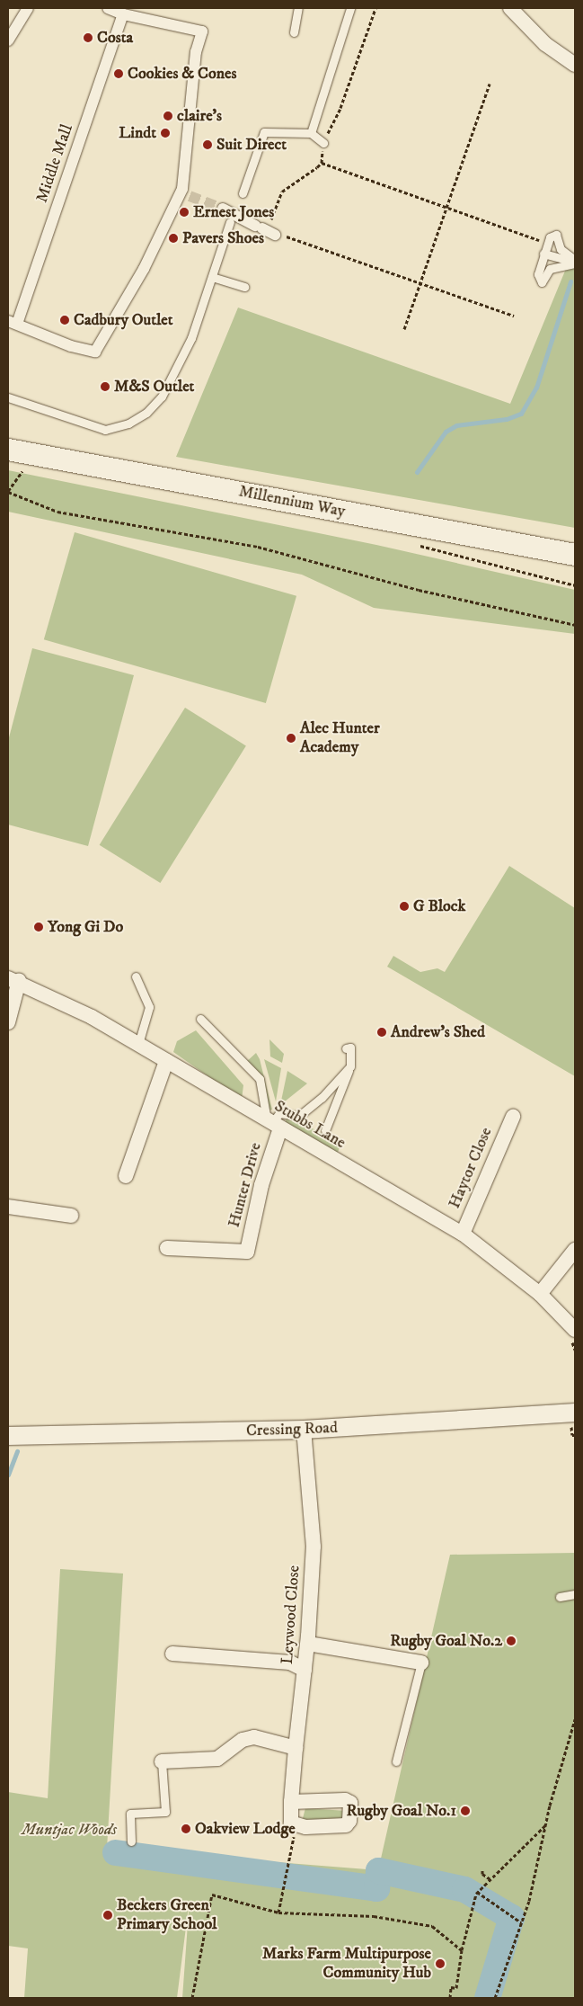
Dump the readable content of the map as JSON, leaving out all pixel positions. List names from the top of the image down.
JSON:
{
  "streets": {
    "main road": ["Millennium Way"],
    "street": [
      "Middle Mall",
      "Stubbs Lane",
      "Haytor Close",
      "Hunter Drive",
      "Cressing Road",
      "Leywood Close"
    ]
  },
  "crossings": [
    ["Stubbs Lane", "Haytor Close"],
    ["Stubbs Lane", "Hunter Drive"],
    ["Cressing Road", "Leywood Close"]
  ],
  "parks": ["Muntjac Woods"],
  "places": [
    "Costa",
    "Cookies & Cones",
    "claire's",
    "Lindt",
    "Suit Direct",
    "Ernest Jones",
    "Pavers Shoes",
    "Cadbury Outlet",
    "M&S Outlet",
    "Alec Hunter Academy",
    "G Block",
    "Yong Gi Do",
    "Andrew's Shed",
    "Rugby Goal No.2",
    "Rugby Goal No.1",
    "Oakview Lodge",
    "Beckers Green Primary School",
    "Marks Farm Multipurpose Community Hub"
  ]
}
